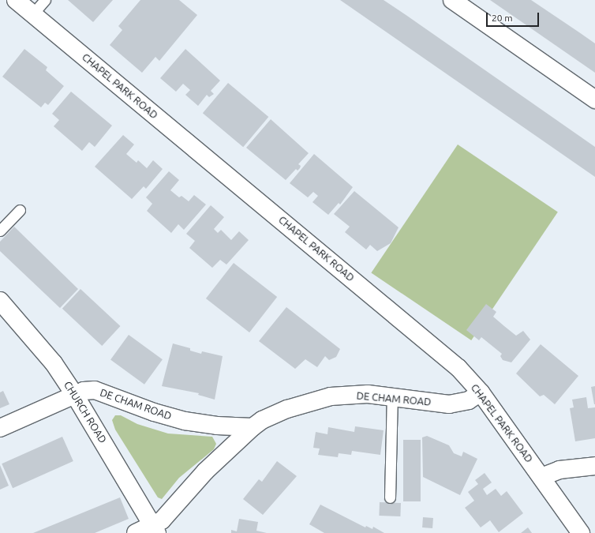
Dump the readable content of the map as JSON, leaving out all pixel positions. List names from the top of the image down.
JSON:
{
  "streets": {
    "street": ["CHAPEL PARK ROAD", "DE CHAM ROAD", "CHURCH ROAD"]
  },
  "crossings": [
    ["CHAPEL PARK ROAD", "DE CHAM ROAD"],
    ["DE CHAM ROAD", "CHURCH ROAD"]
  ],
  "scale_bar": "20 m"
}
